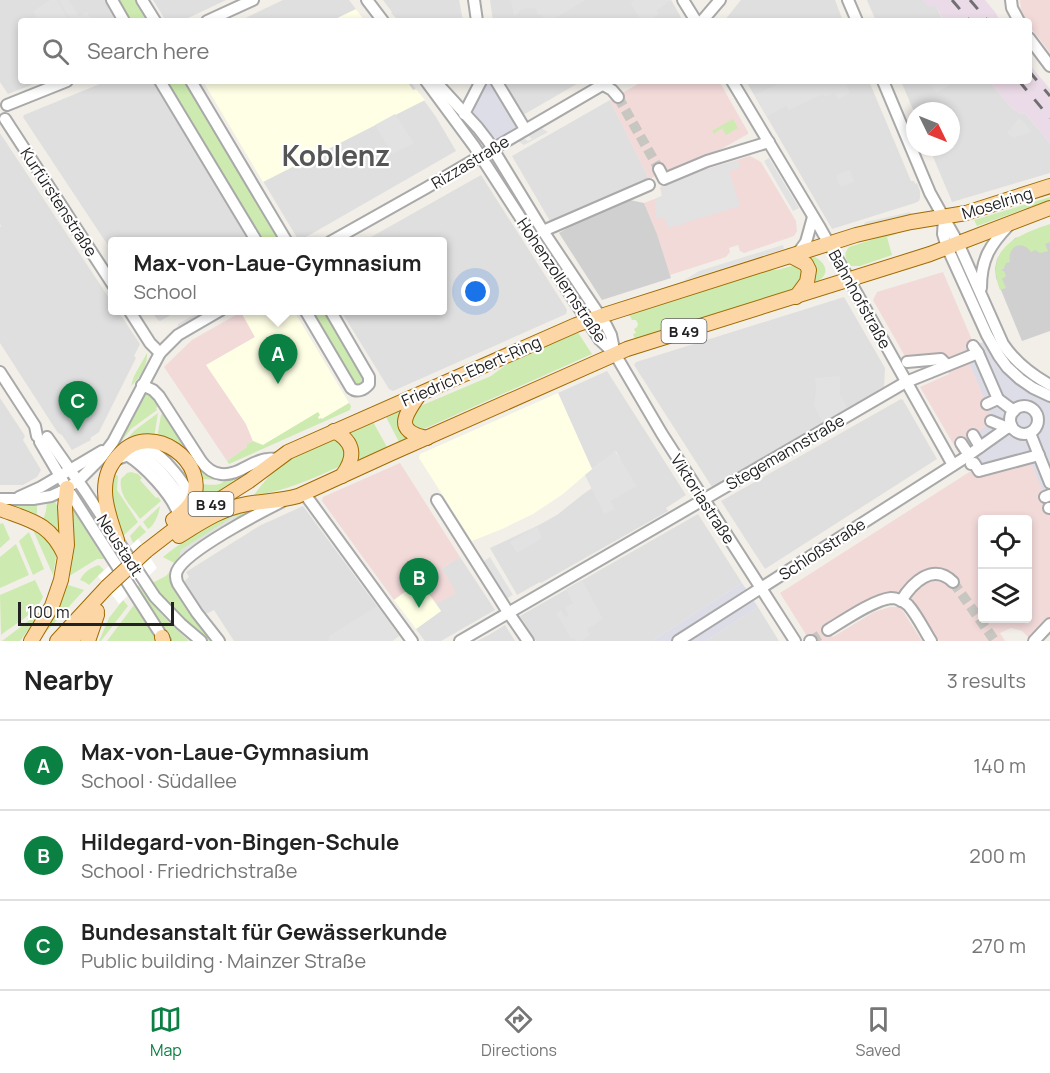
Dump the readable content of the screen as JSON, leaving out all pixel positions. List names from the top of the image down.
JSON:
{
  "streets": {
    "main road": ["Moselring", "B 49", "Friedrich-Ebert-Ring"],
    "street": [
      "Rizzastraße",
      "Kurfürstenstraße",
      "Hohenzollernstraße",
      "Bahnhofstraße",
      "Stegemannstraße",
      "Viktoriastraße",
      "Neustadt",
      "Schloßstraße"
    ]
  },
  "crossings": [
    ["Rizzastraße", "Hohenzollernstraße"],
    ["Moselring", "Friedrich-Ebert-Ring"],
    ["Hohenzollernstraße", "Friedrich-Ebert-Ring"],
    ["Hohenzollernstraße", "Viktoriastraße"],
    ["Bahnhofstraße", "Friedrich-Ebert-Ring"],
    ["Bahnhofstraße", "Stegemannstraße"],
    ["Bahnhofstraße", "Schloßstraße"],
    ["Friedrich-Ebert-Ring", "Viktoriastraße"],
    ["Stegemannstraße", "Viktoriastraße"],
    ["Viktoriastraße", "Schloßstraße"]
  ],
  "districts": ["Koblenz"],
  "scale_bar": "100 m",
  "north": "bottom right",
  "page": {
    "search": "Search here",
    "popup": ["Max-von-Laue-Gymnasium", "School"],
    "pins": ["A", "C", "B"],
    "scale": "100 m",
    "heading": ["Nearby", "3 results"],
    "list": [
      {
        "mark": "A",
        "name": "Max-von-Laue-Gymnasium",
        "note": "School · Südallee",
        "value": "140 m"
      },
      {
        "mark": "B",
        "name": "Hildegard-von-Bingen-Schule",
        "note": "School · Friedrichstraße",
        "value": "200 m"
      },
      {
        "mark": "C",
        "name": "Bundesanstalt für Gewässerkunde",
        "note": "Public building · Mainzer Straße",
        "value": "270 m"
      }
    ],
    "nav": ["Map", "Directions", "Saved"]
  }
}
